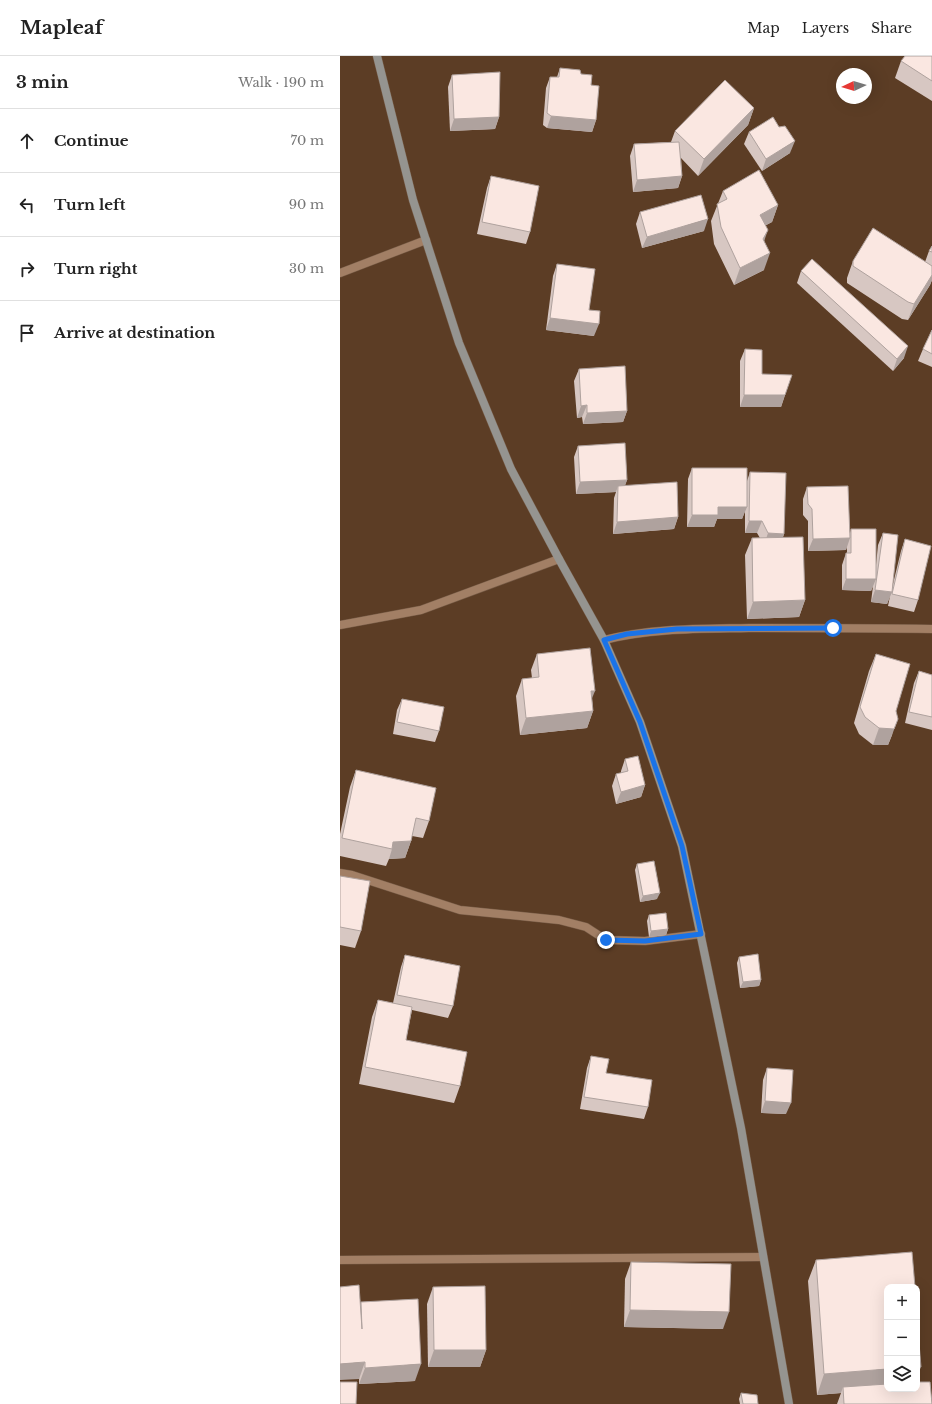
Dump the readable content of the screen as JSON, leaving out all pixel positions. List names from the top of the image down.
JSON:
{
  "north": "left",
  "page": {
    "header": "Mapleaf",
    "nav": ["Map", "Layers", "Share"],
    "heading": ["3 min", "Walk · 190 m"],
    "list": [
      ["Continue", "70 m"],
      ["Turn left", "90 m"],
      ["Turn right", "30 m"],
      "Arrive at destination"
    ],
    "map_buttons": ["+", "−"]
  }
}
